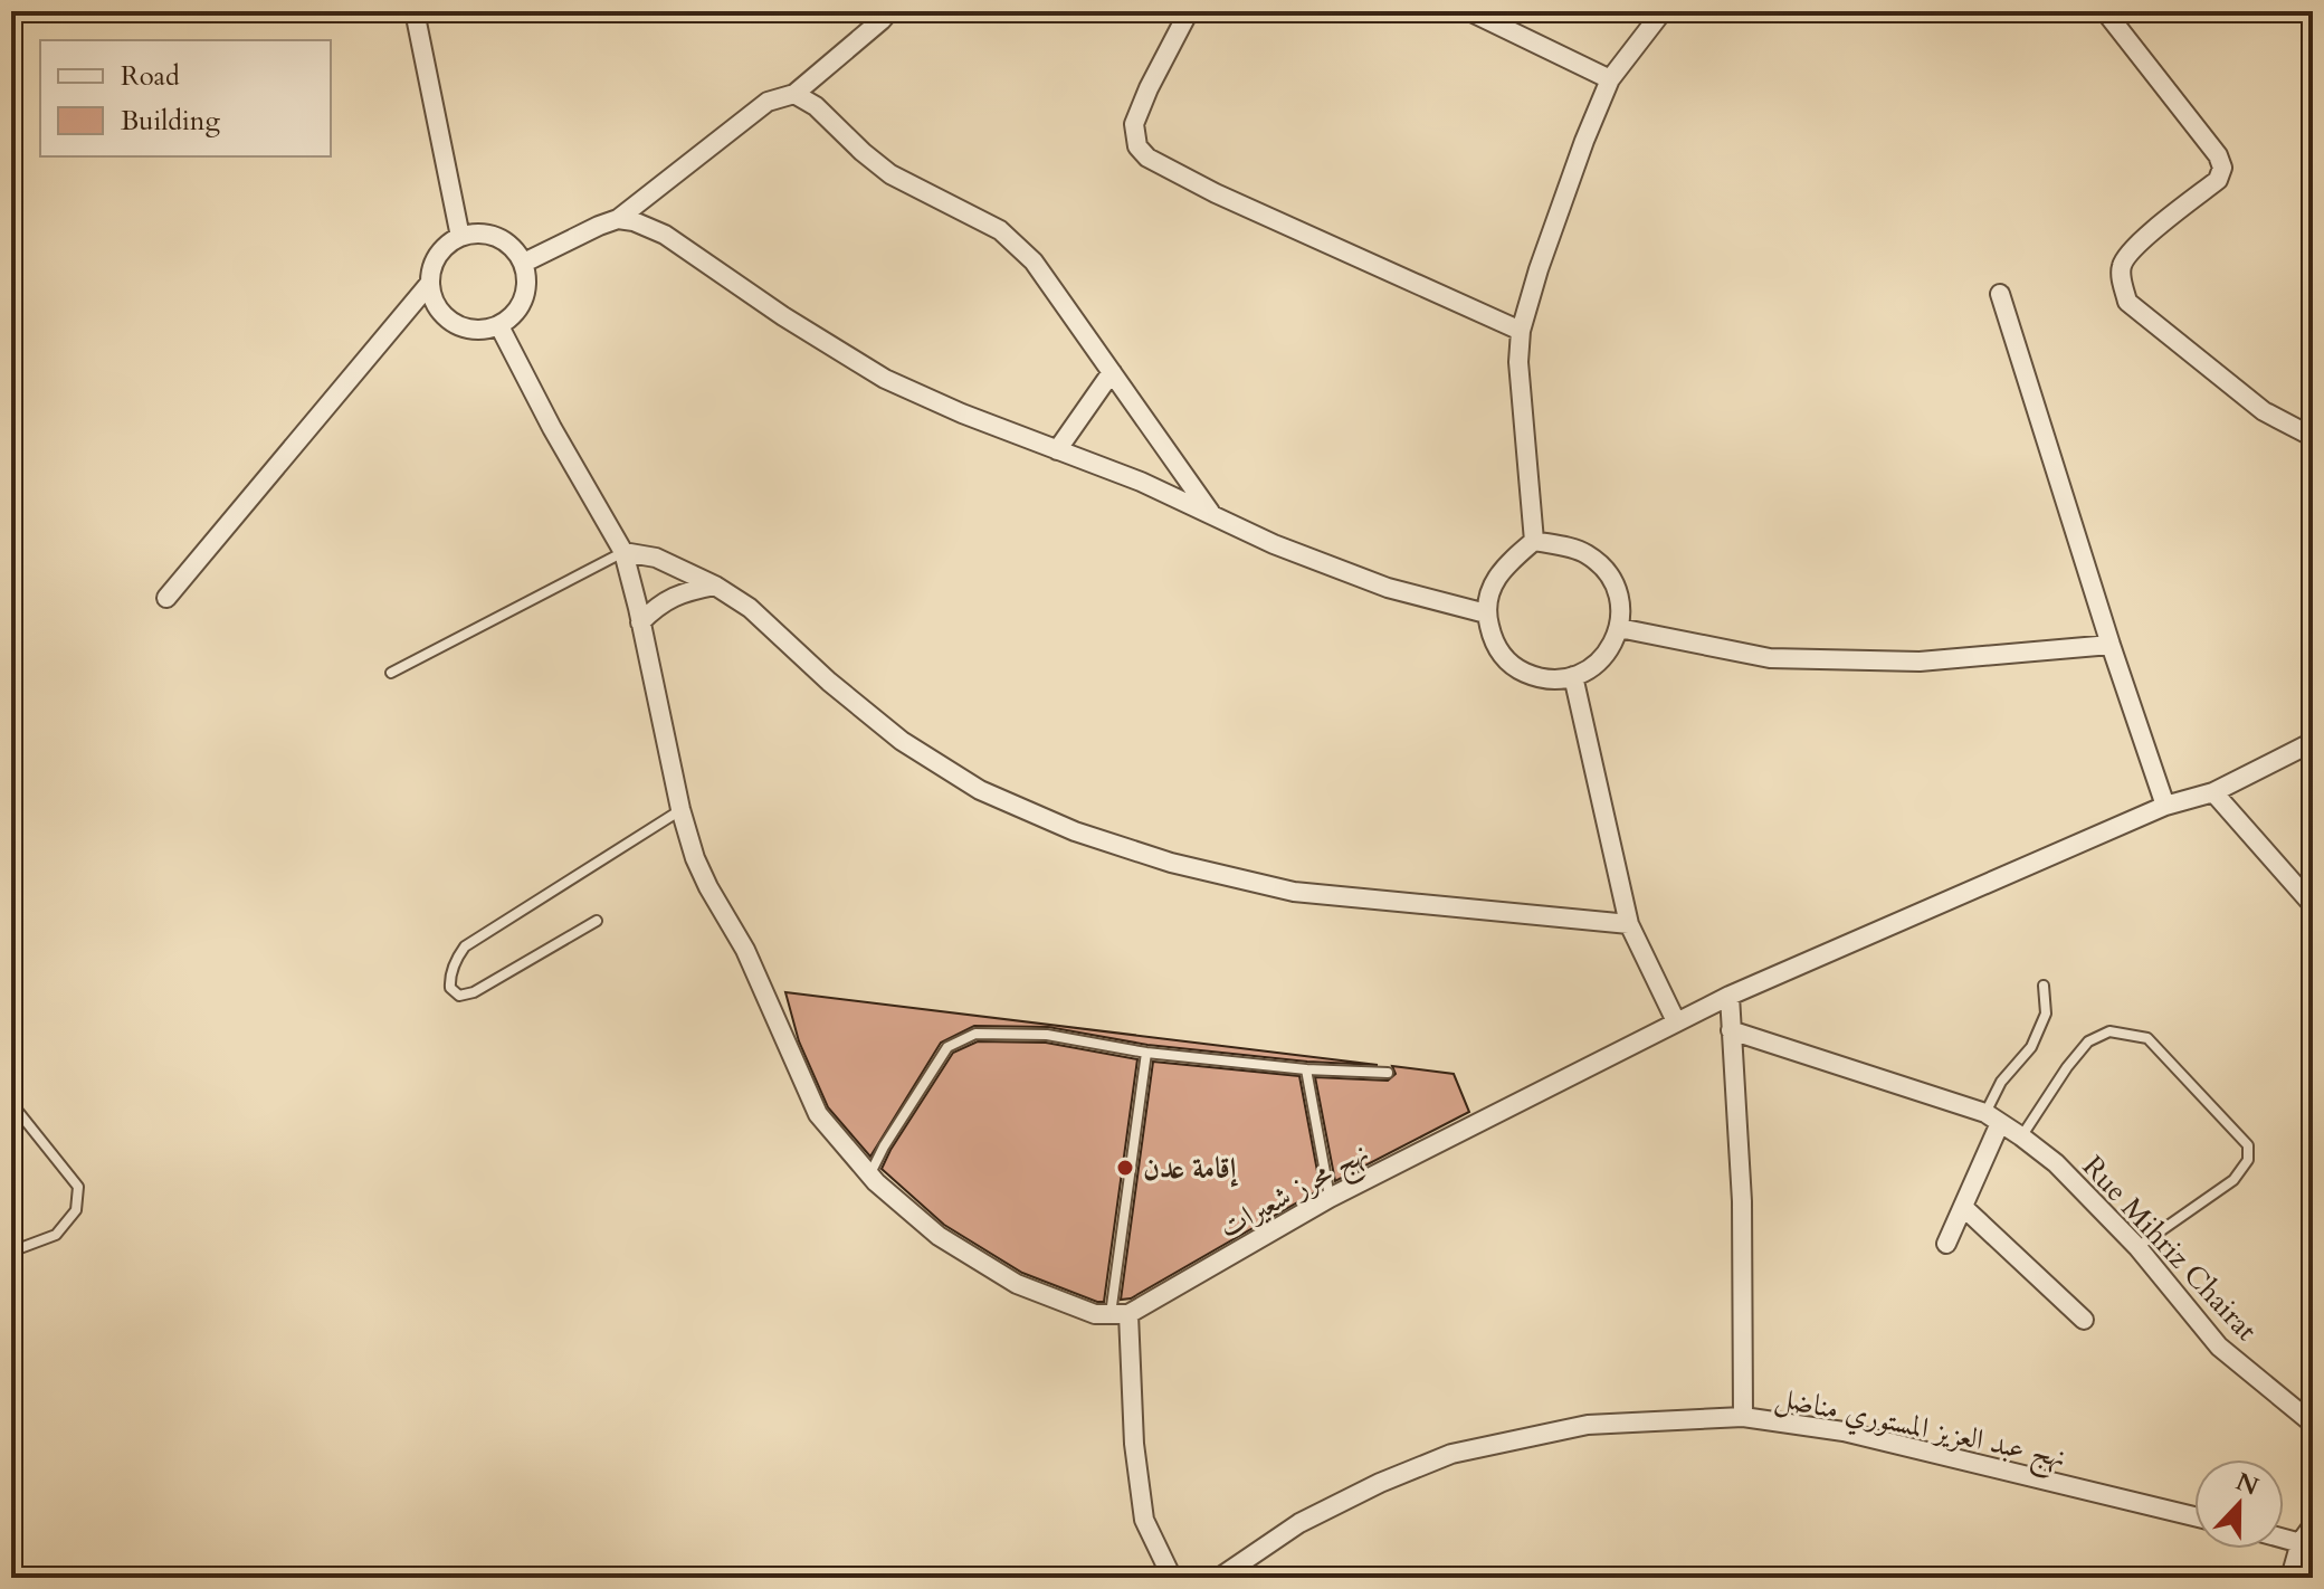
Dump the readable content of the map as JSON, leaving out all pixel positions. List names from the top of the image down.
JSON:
{
  "streets": {
    "street": ["نهج محرز شعيرات", "Rue Mihriz Chairat", "نهج عبد العزيز المستوري مناضل"]
  },
  "places": ["إقامة عدن"],
  "legend": ["Road", "Building"],
  "north": "top"
}
